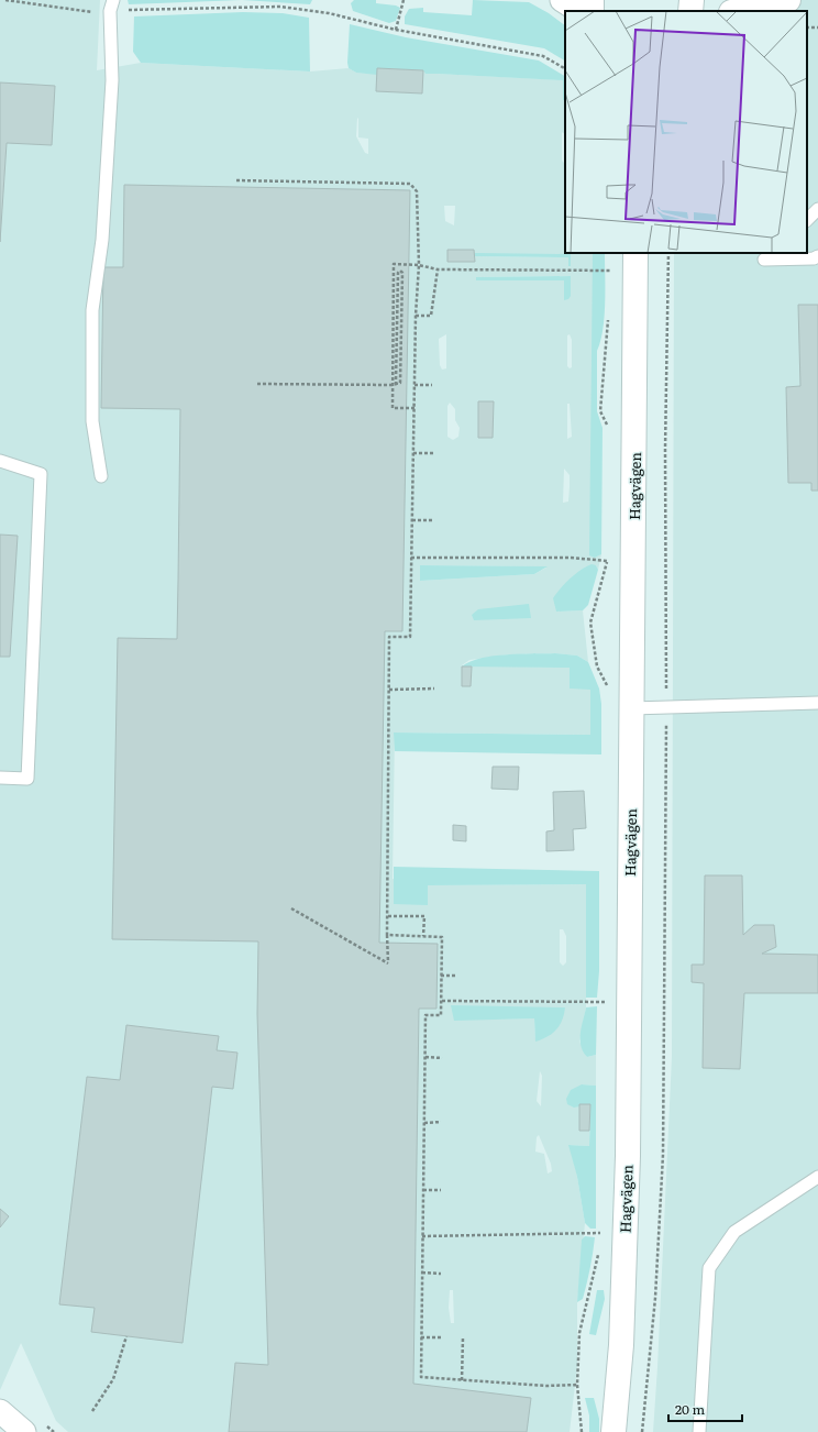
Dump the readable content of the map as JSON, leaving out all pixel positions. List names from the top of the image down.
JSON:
{
  "streets": {
    "street": ["Hagvägen"]
  },
  "scale_bar": "20 m"
}
